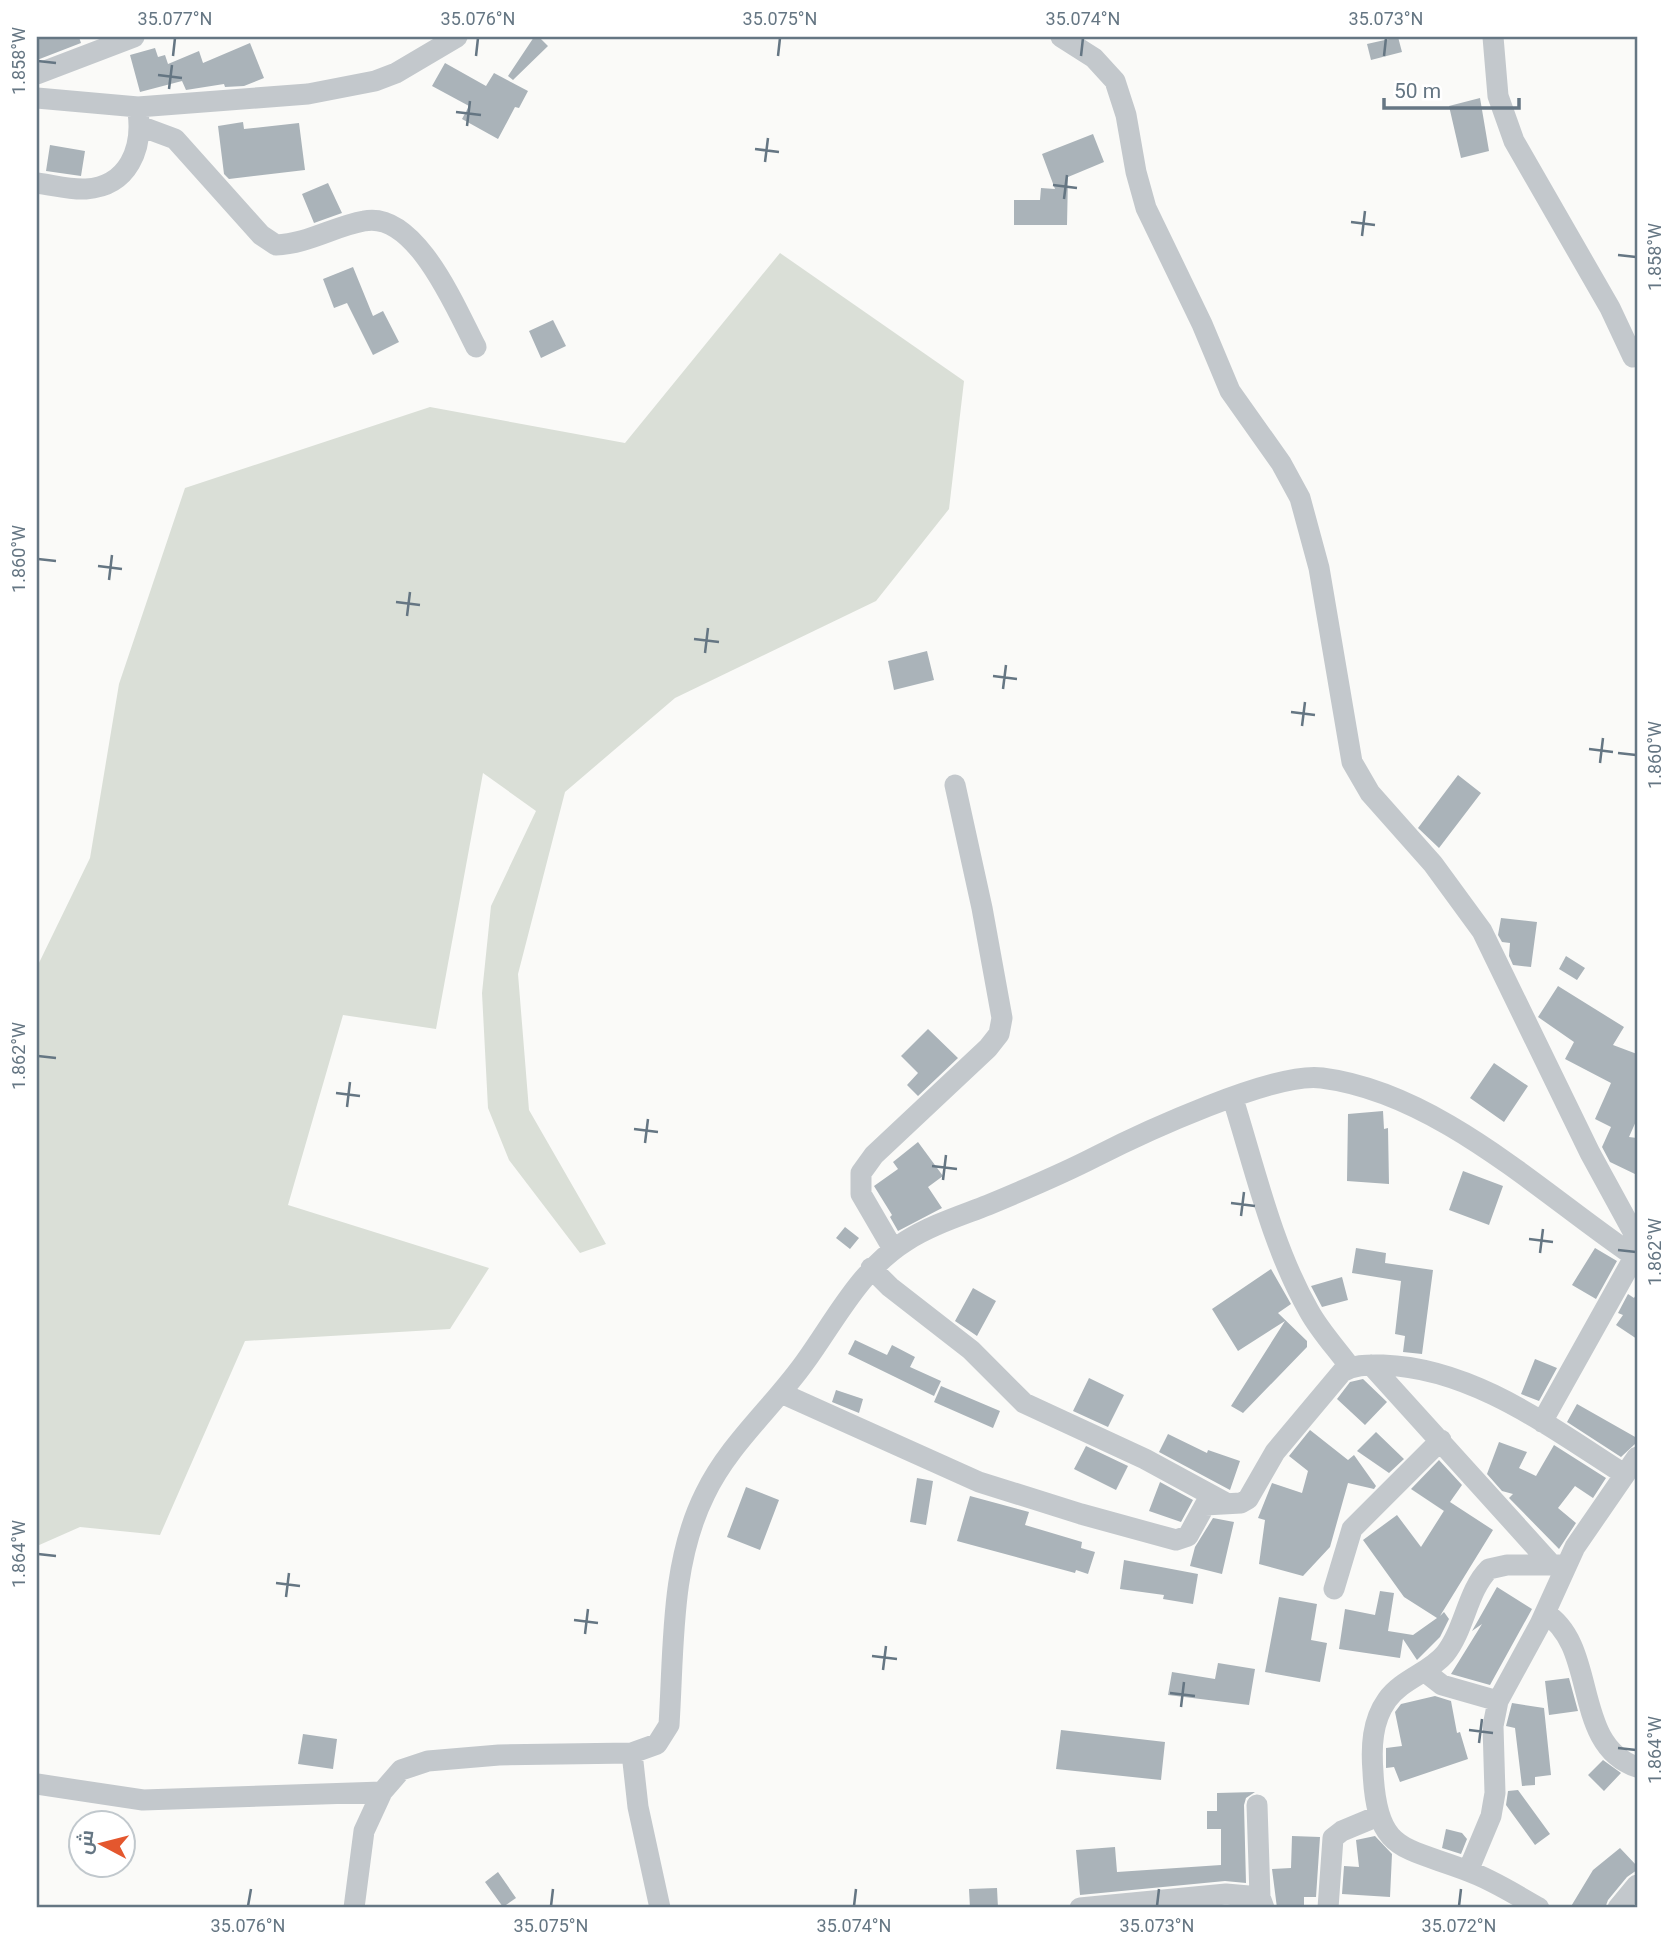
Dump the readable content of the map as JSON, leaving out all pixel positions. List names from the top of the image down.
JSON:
{
  "scale_bar": "50 m",
  "north": "left",
  "coordinates": [
    "35.077°N",
    "35.076°N",
    "35.075°N",
    "35.074°N",
    "35.073°N",
    "1.858°W",
    "1.860°W",
    "1.862°W",
    "1.864°W",
    "35.072°N"
  ]
}
